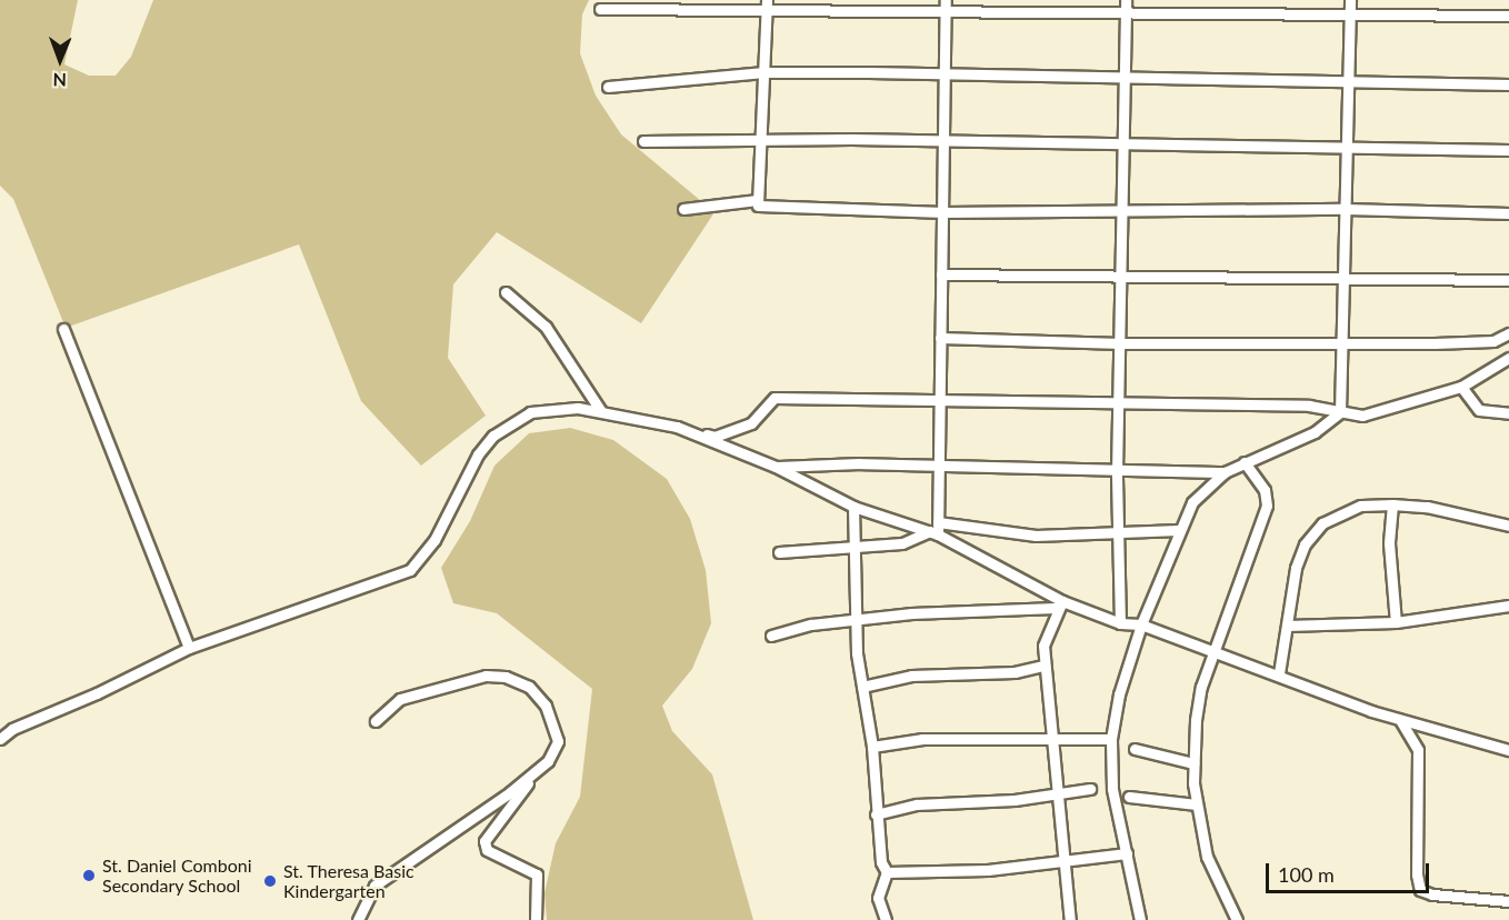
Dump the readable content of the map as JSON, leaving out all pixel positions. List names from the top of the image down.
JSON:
{
  "places": ["St. Daniel Comboni Secondary School", "St. Theresa Basic Kindergarten"],
  "scale_bar": "100 m",
  "north": "bottom"
}
